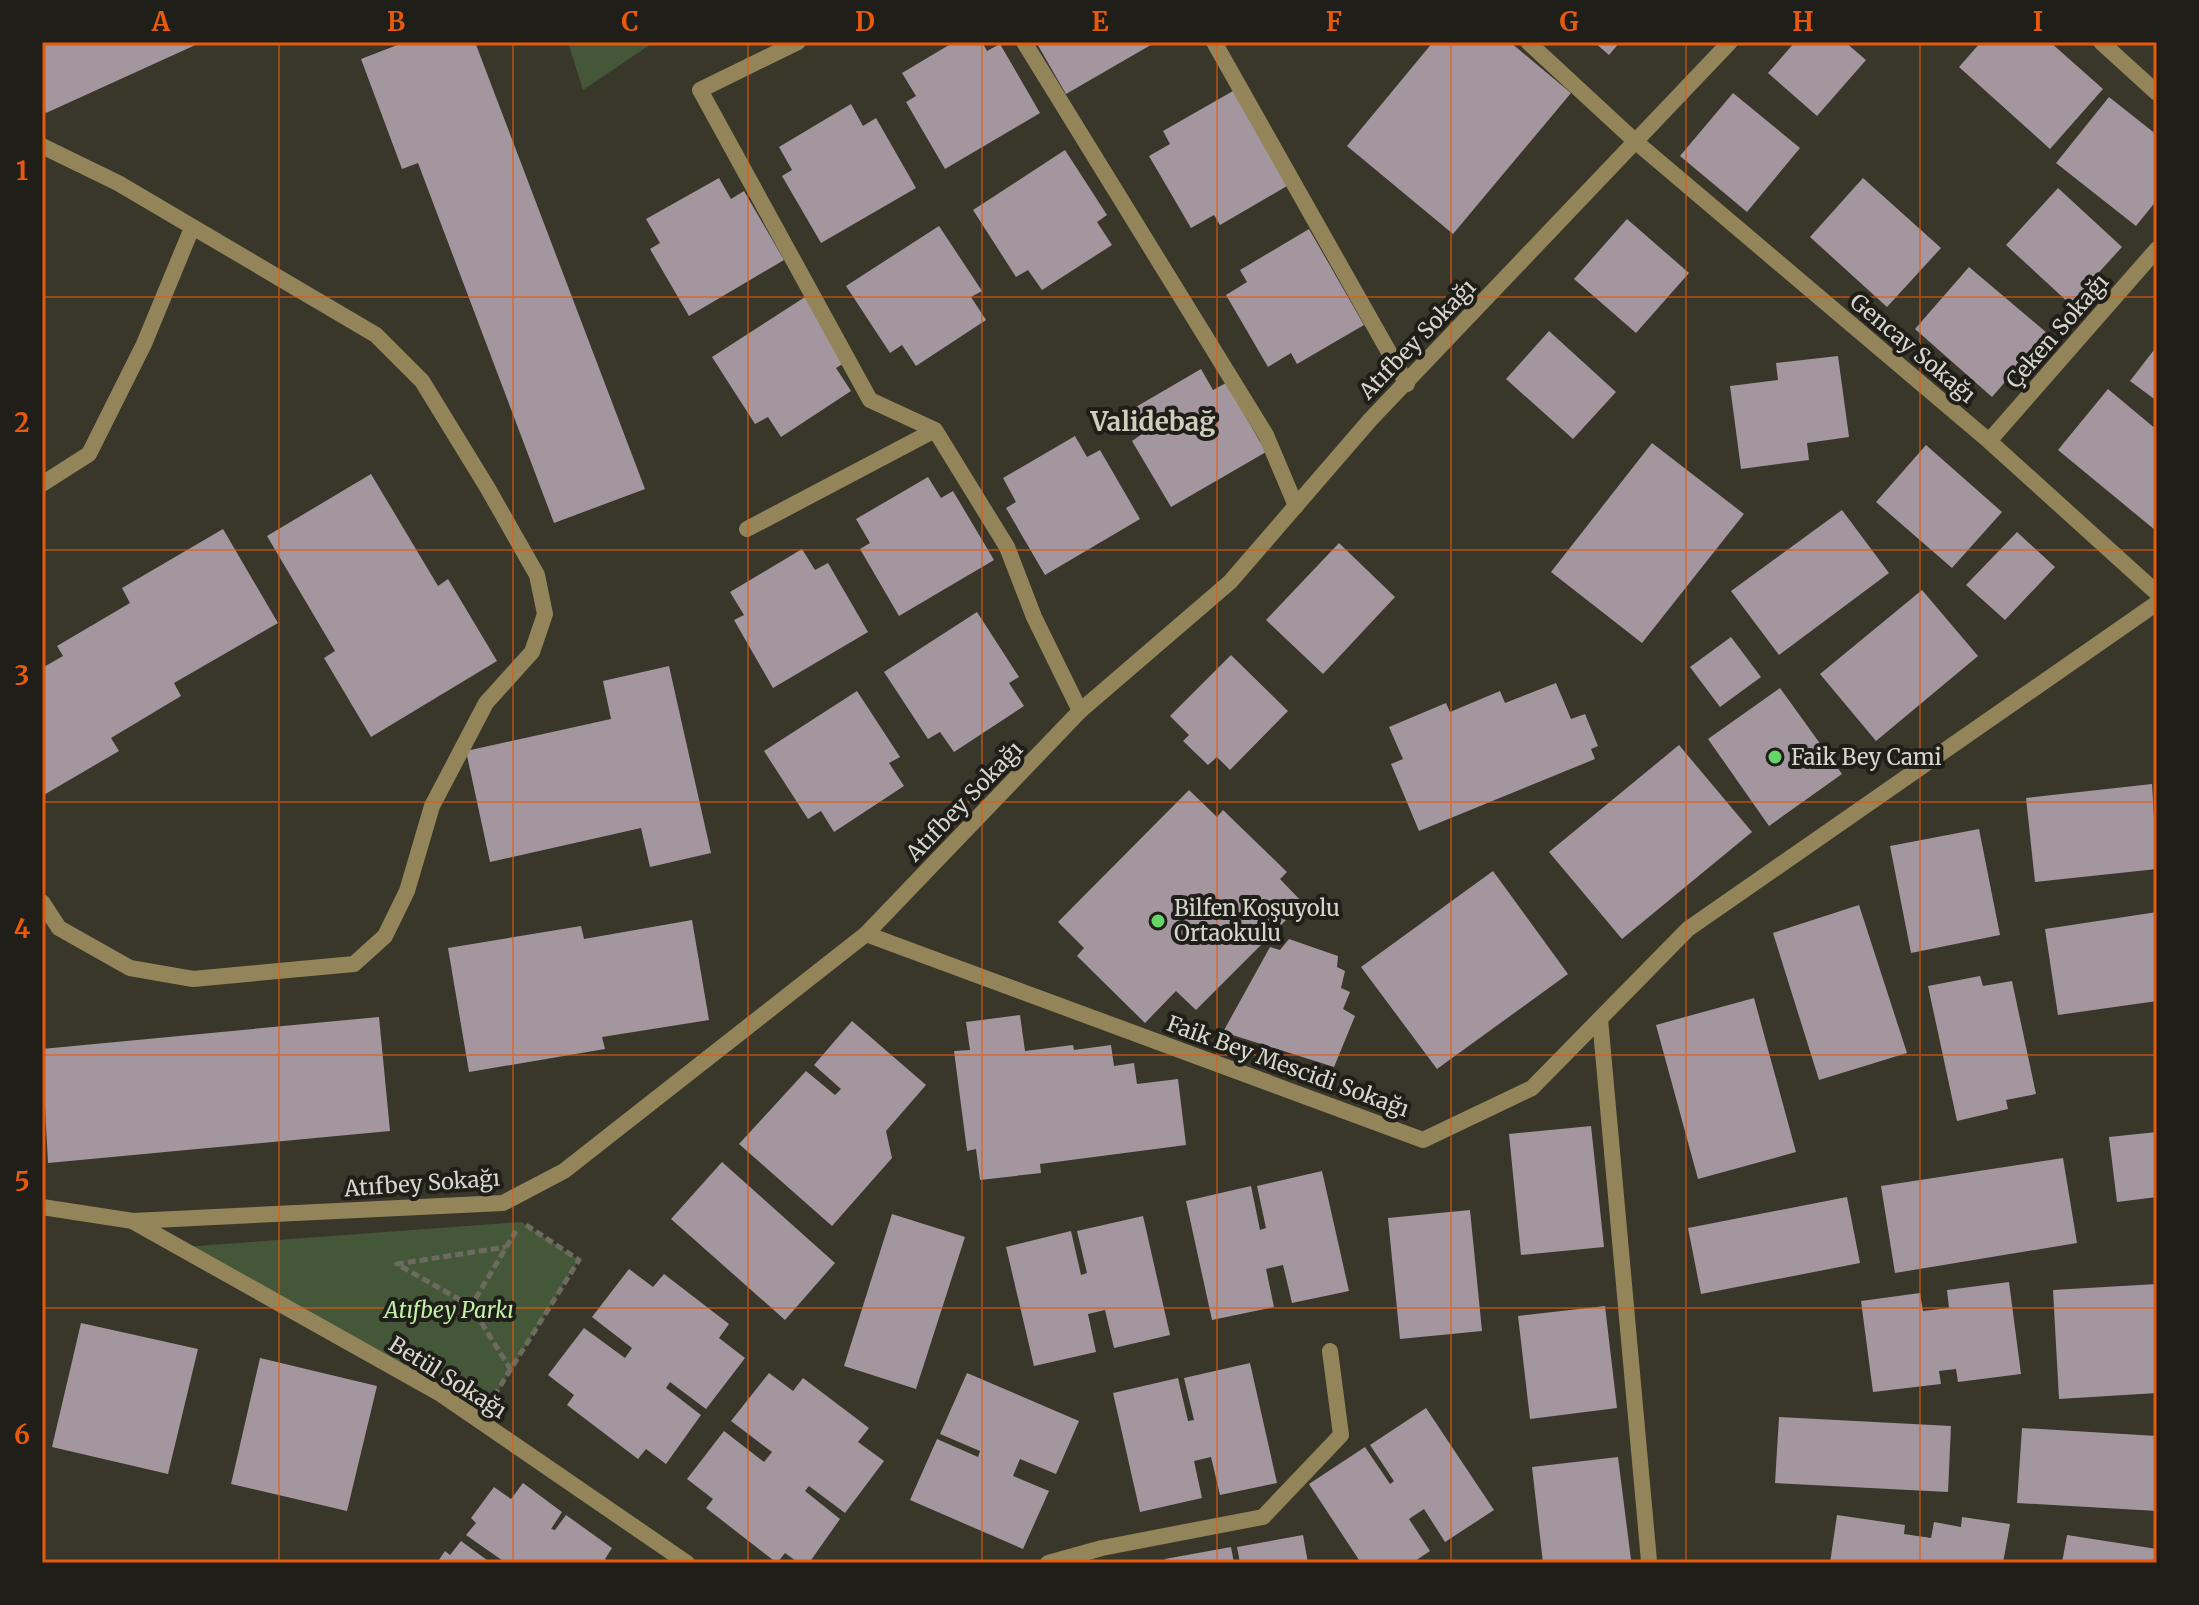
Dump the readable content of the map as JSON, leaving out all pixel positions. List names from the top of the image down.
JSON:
{
  "streets": {
    "street": [
      "Çeken Sokağı",
      "Atıfbey Sokağı",
      "Gencay Sokağı",
      "Faik Bey Mescidi Sokağı",
      "Betül Sokağı"
    ]
  },
  "crossings": [
    ["Çeken Sokağı", "Gencay Sokağı"],
    ["Atıfbey Sokağı", "Gencay Sokağı"],
    ["Atıfbey Sokağı", "Faik Bey Mescidi Sokağı"],
    ["Atıfbey Sokağı", "Betül Sokağı"]
  ],
  "districts": ["Validebağ"],
  "parks": ["Atıfbey Parkı"],
  "places": ["Faik Bey Cami", "Bilfen Koşuyolu Ortaokulu"],
  "grid": {
    "columns": [
      "A",
      "B",
      "C",
      "D",
      "E",
      "F",
      "G",
      "H",
      "I"
    ],
    "rows": [
      "1",
      "2",
      "3",
      "4",
      "5",
      "6"
    ]
  }
}
